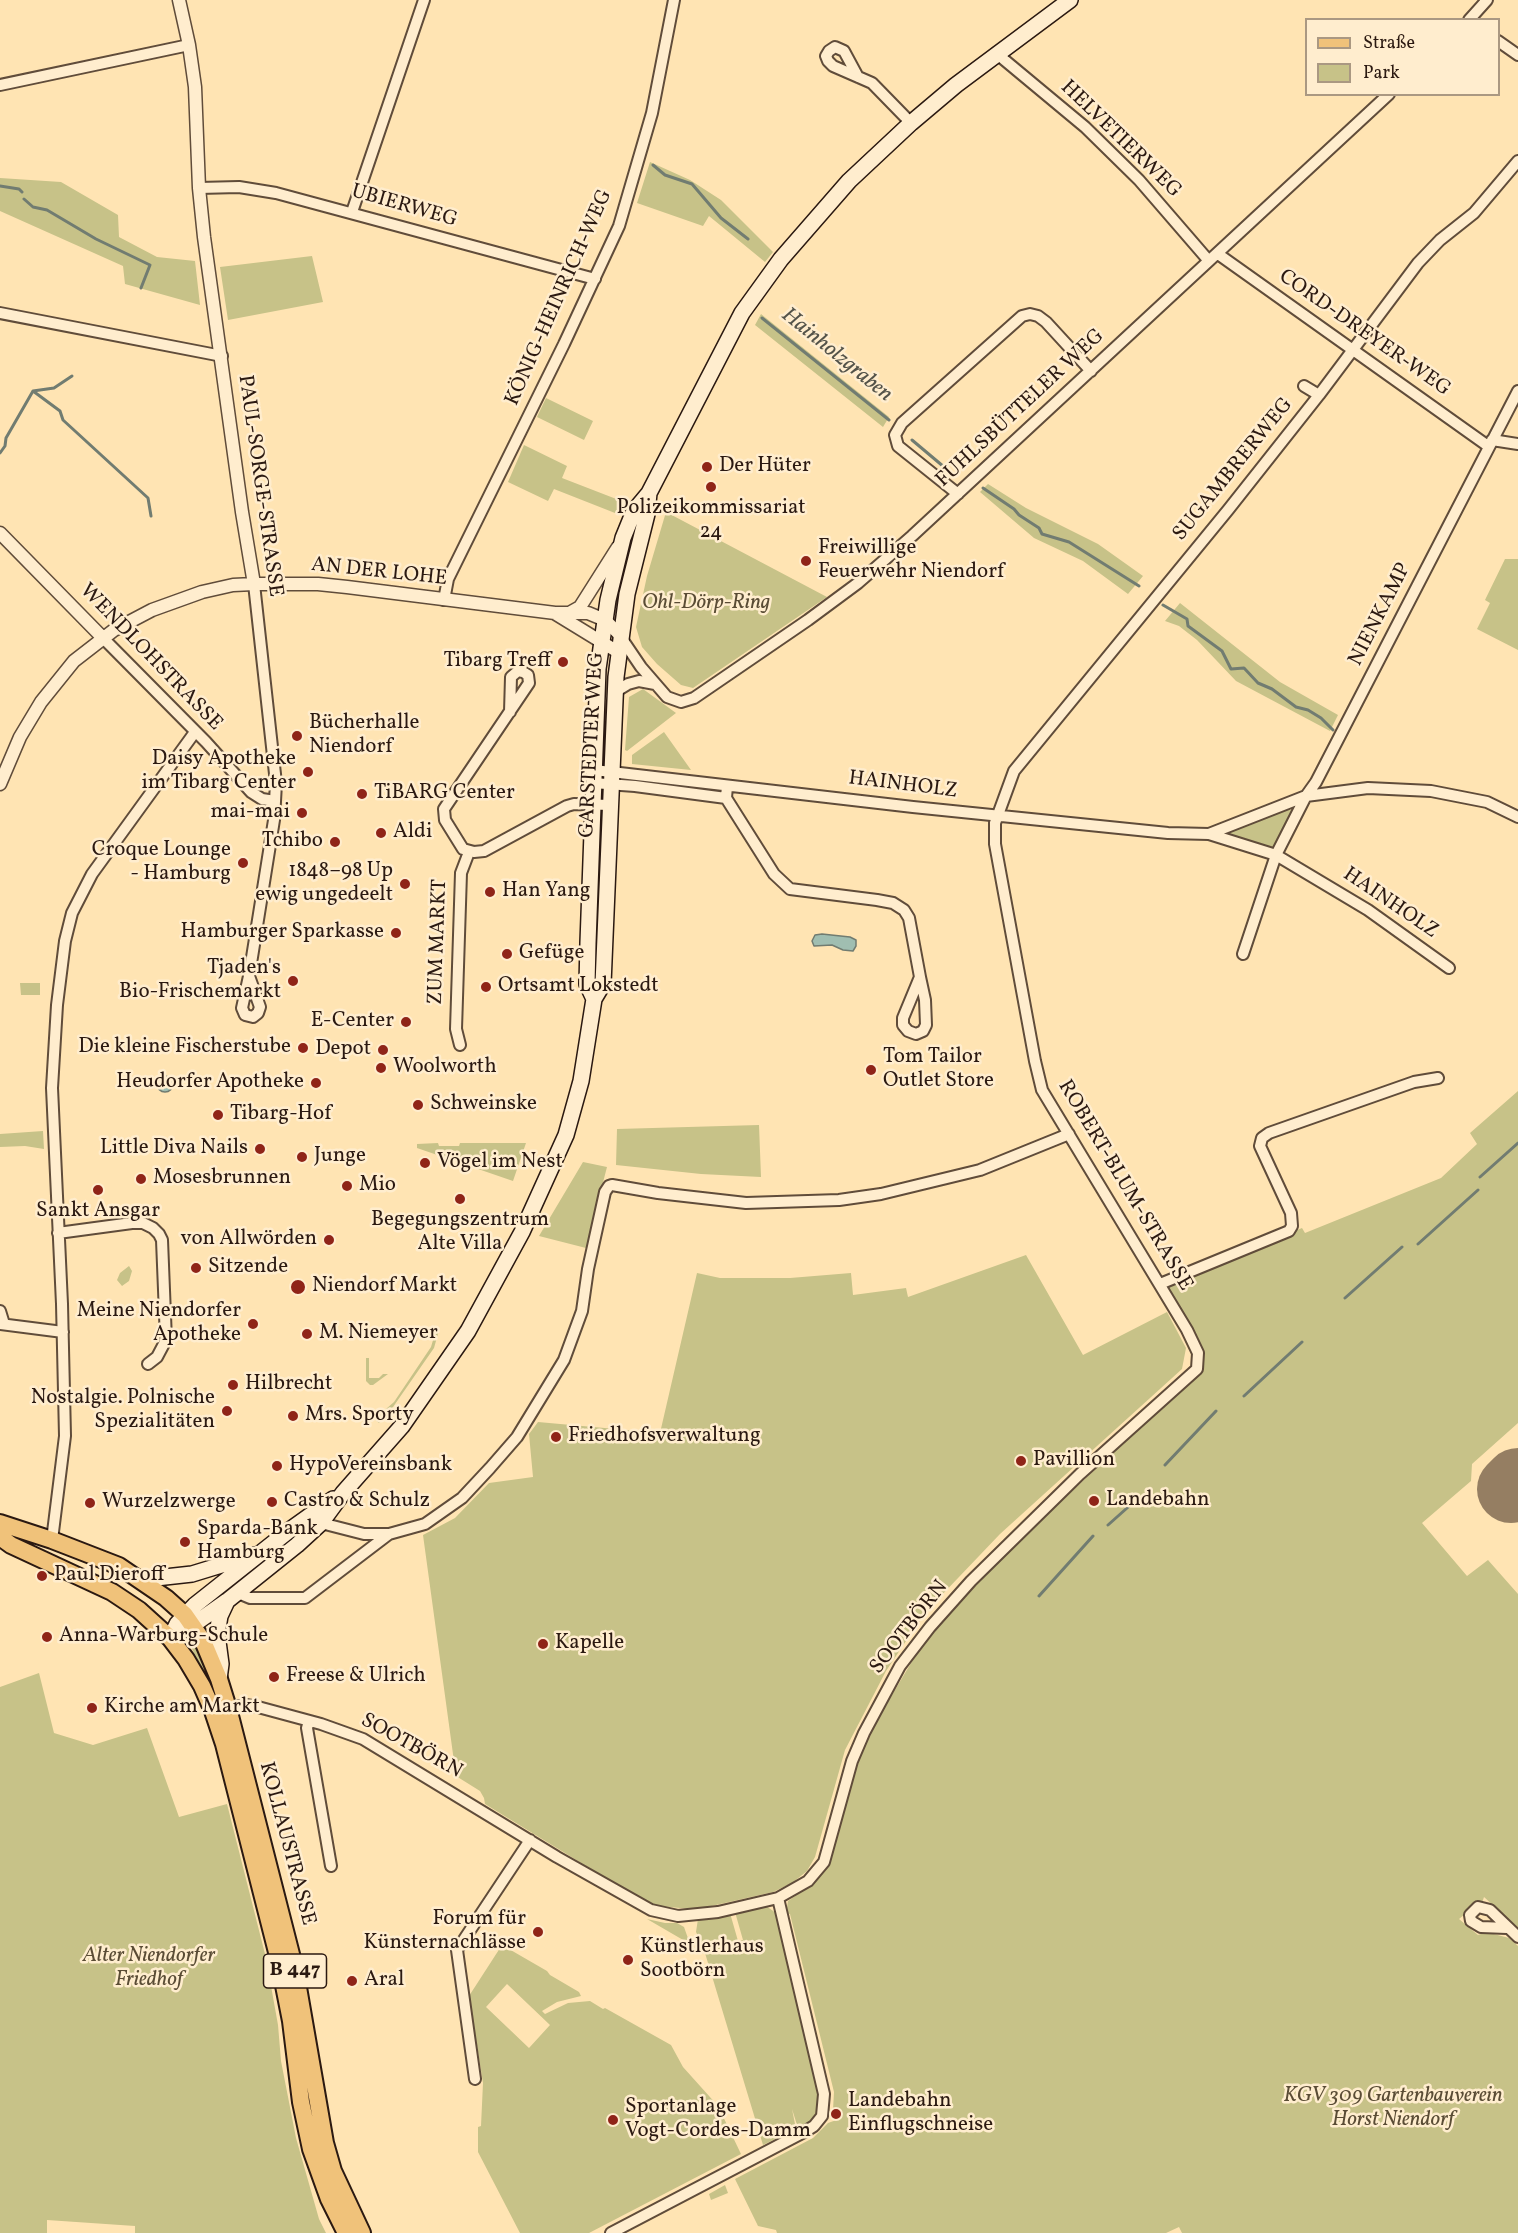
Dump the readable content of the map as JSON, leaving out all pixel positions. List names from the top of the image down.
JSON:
{
  "streets": {
    "main road": ["GARSTEDTER WEG", "KOLLAUSTRASSE", "B 447"],
    "street": [
      "HELVETIERWEG",
      "UBIERWEG",
      "KÖNIG-HEINRICH-WEG",
      "CORD-DREYER-WEG",
      "FUHLSBÜTTELER WEG",
      "SUGAMBRERWEG",
      "PAUL-SORGE-STRASSE",
      "AN DER LOHE",
      "NIENKAMP",
      "WENDLOHSTRASSE",
      "HAINHOLZ",
      "ZUM MARKT",
      "ROBERT-BLUM-STRASSE",
      "SOOTBÖRN"
    ]
  },
  "crossings": [
    ["HELVETIERWEG", "CORD-DREYER-WEG"],
    ["HELVETIERWEG", "FUHLSBÜTTELER WEG"],
    ["HELVETIERWEG", "GARSTEDTER WEG"],
    ["UBIERWEG", "KÖNIG-HEINRICH-WEG"],
    ["UBIERWEG", "PAUL-SORGE-STRASSE"],
    ["KÖNIG-HEINRICH-WEG", "AN DER LOHE"],
    ["CORD-DREYER-WEG", "FUHLSBÜTTELER WEG"],
    ["CORD-DREYER-WEG", "SUGAMBRERWEG"],
    ["CORD-DREYER-WEG", "NIENKAMP"],
    ["FUHLSBÜTTELER WEG", "AN DER LOHE"],
    ["FUHLSBÜTTELER WEG", "GARSTEDTER WEG"],
    ["SUGAMBRERWEG", "HAINHOLZ"],
    ["SUGAMBRERWEG", "ROBERT-BLUM-STRASSE"],
    ["PAUL-SORGE-STRASSE", "AN DER LOHE"],
    ["PAUL-SORGE-STRASSE", "WENDLOHSTRASSE"],
    ["AN DER LOHE", "WENDLOHSTRASSE"],
    ["AN DER LOHE", "GARSTEDTER WEG"],
    ["NIENKAMP", "HAINHOLZ"],
    ["GARSTEDTER WEG", "HAINHOLZ"],
    ["GARSTEDTER WEG", "KOLLAUSTRASSE"],
    ["GARSTEDTER WEG", "B 447"],
    ["HAINHOLZ", "ROBERT-BLUM-STRASSE"],
    ["ROBERT-BLUM-STRASSE", "SOOTBÖRN"],
    ["SOOTBÖRN", "KOLLAUSTRASSE"],
    ["SOOTBÖRN", "B 447"],
    ["KOLLAUSTRASSE", "B 447"]
  ],
  "water": ["Hainholzgraben"],
  "parks": ["Ohl-Dörp-Ring", "Alter Niendorfer Friedhof", "KGV 309 Gartenbauverein Horst Niendorf"],
  "places": [
    "Der Hüter",
    "Polizeikommissariat 24",
    "Freiwillige Feuerwehr Niendorf",
    "Tibarg Treff",
    "Bücherhalle Niendorf",
    "Daisy Apotheke im Tibarg Center",
    "TiBARG Center",
    "mai-mai",
    "Aldi",
    "Tchibo",
    "Croque Lounge - Hamburg",
    "1848–98 Up ewig ungedeelt",
    "Han Yang",
    "Hamburger Sparkasse",
    "Gefüge",
    "Tjaden's Bio-Frischemarkt",
    "Ortsamt Lokstedt",
    "E-Center",
    "Die kleine Fischerstube",
    "Depot",
    "Woolworth",
    "Tom Tailor Outlet Store",
    "Heudorfer Apotheke",
    "Schweinske",
    "Tibarg-Hof",
    "Little Diva Nails",
    "Junge",
    "Vögel im Nest",
    "Mosesbrunnen",
    "Mio",
    "Sankt Ansgar",
    "Begegungszentrum Alte Villa",
    "von Allwörden",
    "Sitzende",
    "Niendorf Markt",
    "Meine Niendorfer Apotheke",
    "M. Niemeyer",
    "Hilbrecht",
    "Nostalgie. Polnische Spezialitäten",
    "Mrs. Sporty",
    "Friedhofsverwaltung",
    "Pavillion",
    "HypoVereinsbank",
    "Landebahn",
    "Castro & Schulz",
    "Wurzelzwerge",
    "Sparda-Bank Hamburg",
    "Paul Dieroff",
    "Anna-Warburg-Schule",
    "Kapelle",
    "Freese & Ulrich",
    "Kirche am Markt",
    "Forum für Künsternachlässe",
    "Künstlerhaus Sootbörn",
    "Aral",
    "Landebahn Einflugschneise",
    "Sportanlage Vogt-Cordes-Damm"
  ],
  "legend": ["Straße", "Park"]
}
